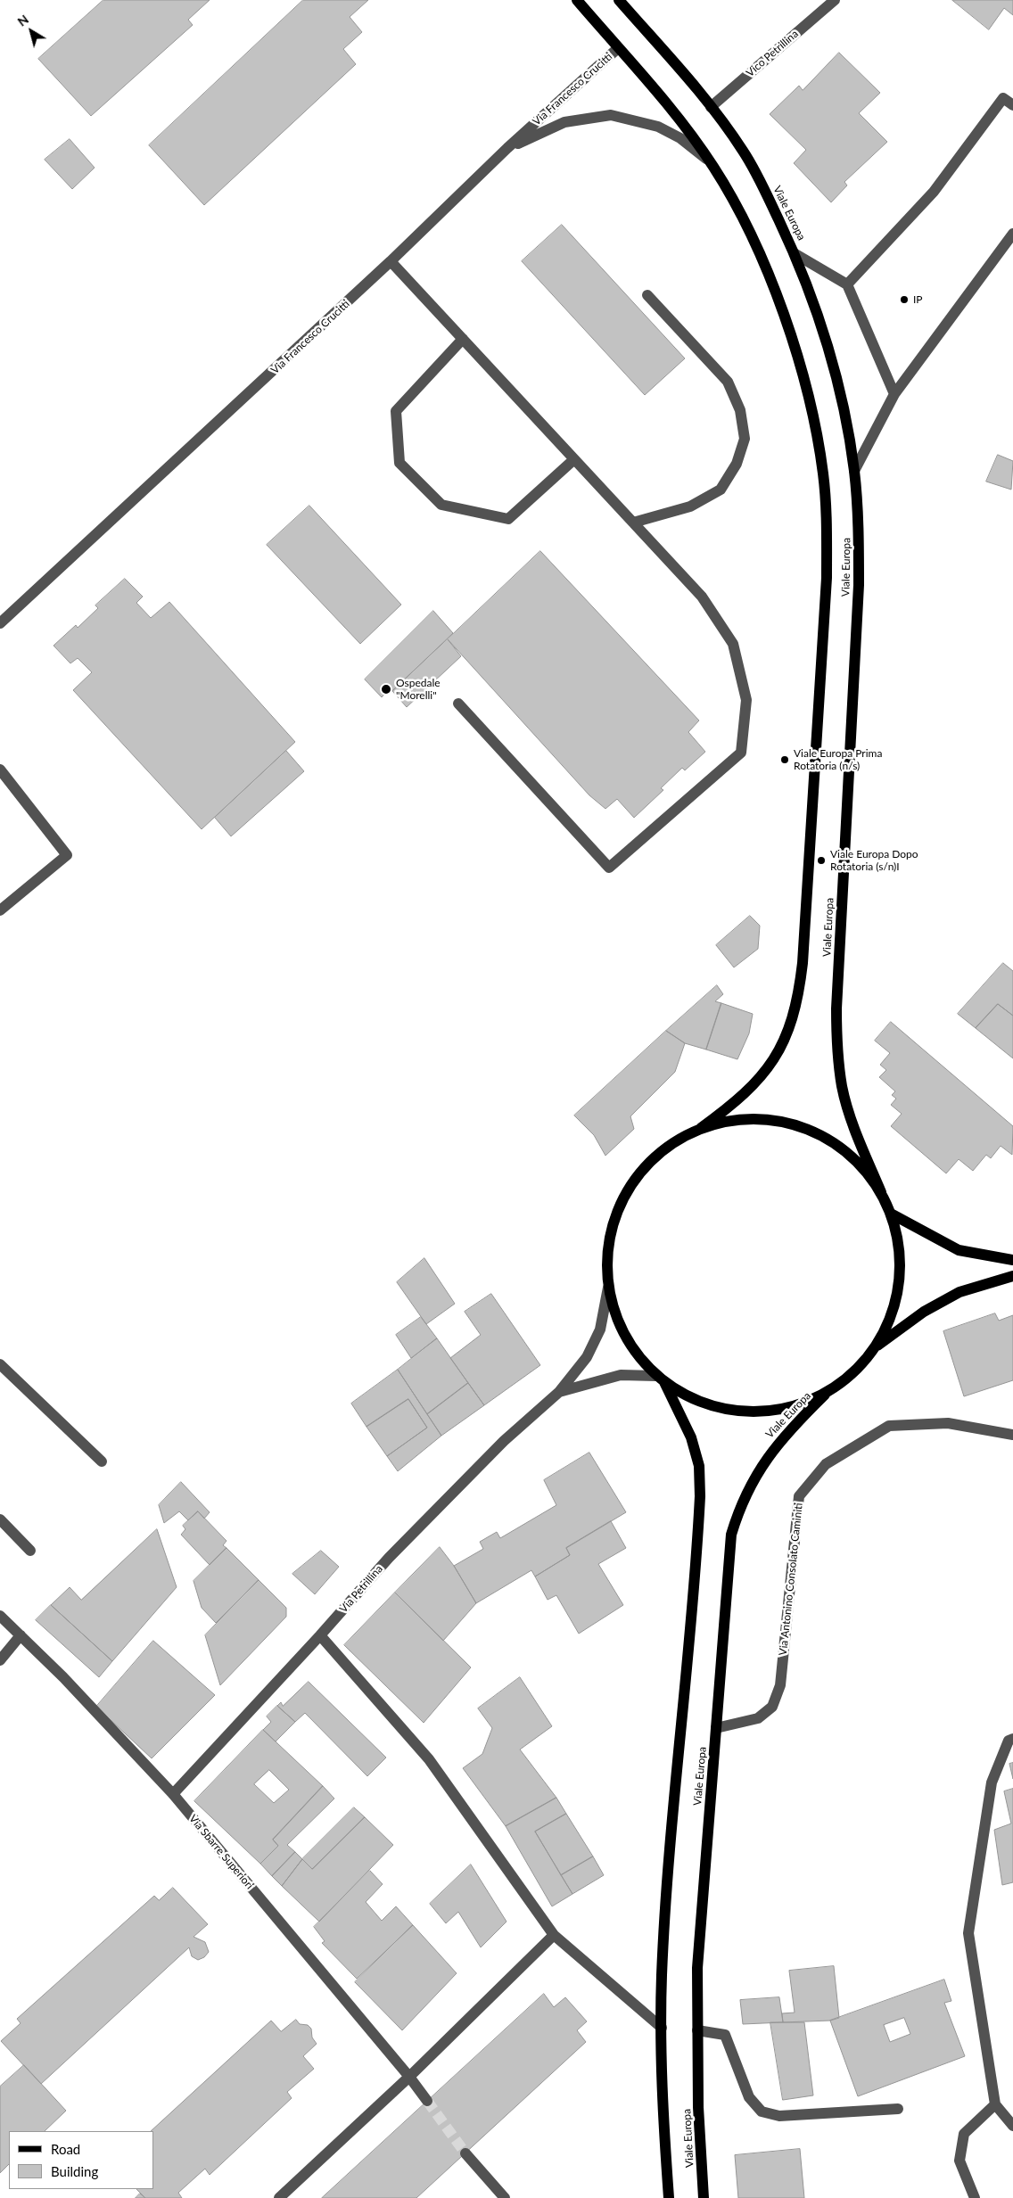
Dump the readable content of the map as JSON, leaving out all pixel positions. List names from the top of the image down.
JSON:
{
  "streets": {
    "main road": ["Viale Europa"],
    "street": [
      "Vico Petrillina",
      "Via Francesco Crucitti",
      "Via Antonino Consolato Caminiti",
      "Via Petrillina",
      "Via Sbarre Superiori"
    ]
  },
  "crossings": [
    ["Vico Petrillina", "Viale Europa"],
    ["Via Francesco Crucitti", "Viale Europa"],
    ["Viale Europa", "Via Antonino Consolato Caminiti"],
    ["Via Petrillina", "Via Sbarre Superiori"]
  ],
  "places": [
    "IP",
    "Ospedale \"Morelli\"",
    "Viale Europa Prima Rotatoria (n/s)",
    "Viale Europa Dopo Rotatoria (s/n)I"
  ],
  "legend": ["Road", "Building"],
  "north": "top left"
}
